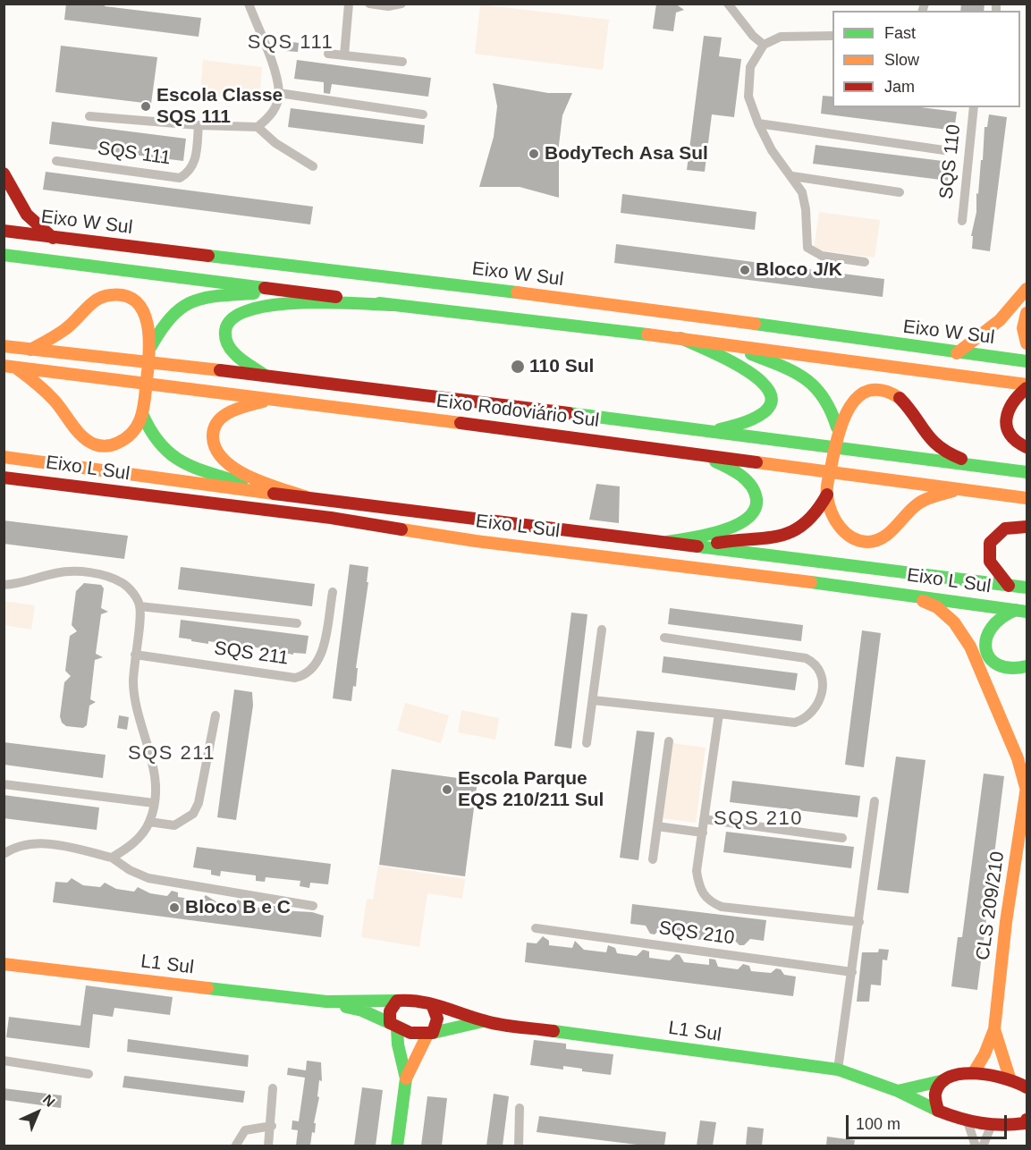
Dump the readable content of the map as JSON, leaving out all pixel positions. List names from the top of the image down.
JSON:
{
  "streets": {
    "main road": [
      "Eixo W Sul",
      "Eixo Rodoviário Sul",
      "Eixo L Sul",
      "CLS 209/210",
      "L1 Sul"
    ],
    "street": [
      "SQS 111",
      "SQS 110",
      "SQS 211",
      "SQS 210"
    ]
  },
  "districts": ["SQS 111", "SQS 211", "SQS 210"],
  "places": [
    "Escola Classe SQS 111",
    "BodyTech Asa Sul",
    "Bloco J/K",
    "110 Sul",
    "Escola Parque EQS 210/211 Sul",
    "Bloco B e C"
  ],
  "legend": ["Fast", "Slow", "Jam"],
  "scale_bar": "100 m",
  "north": "top right"
}
